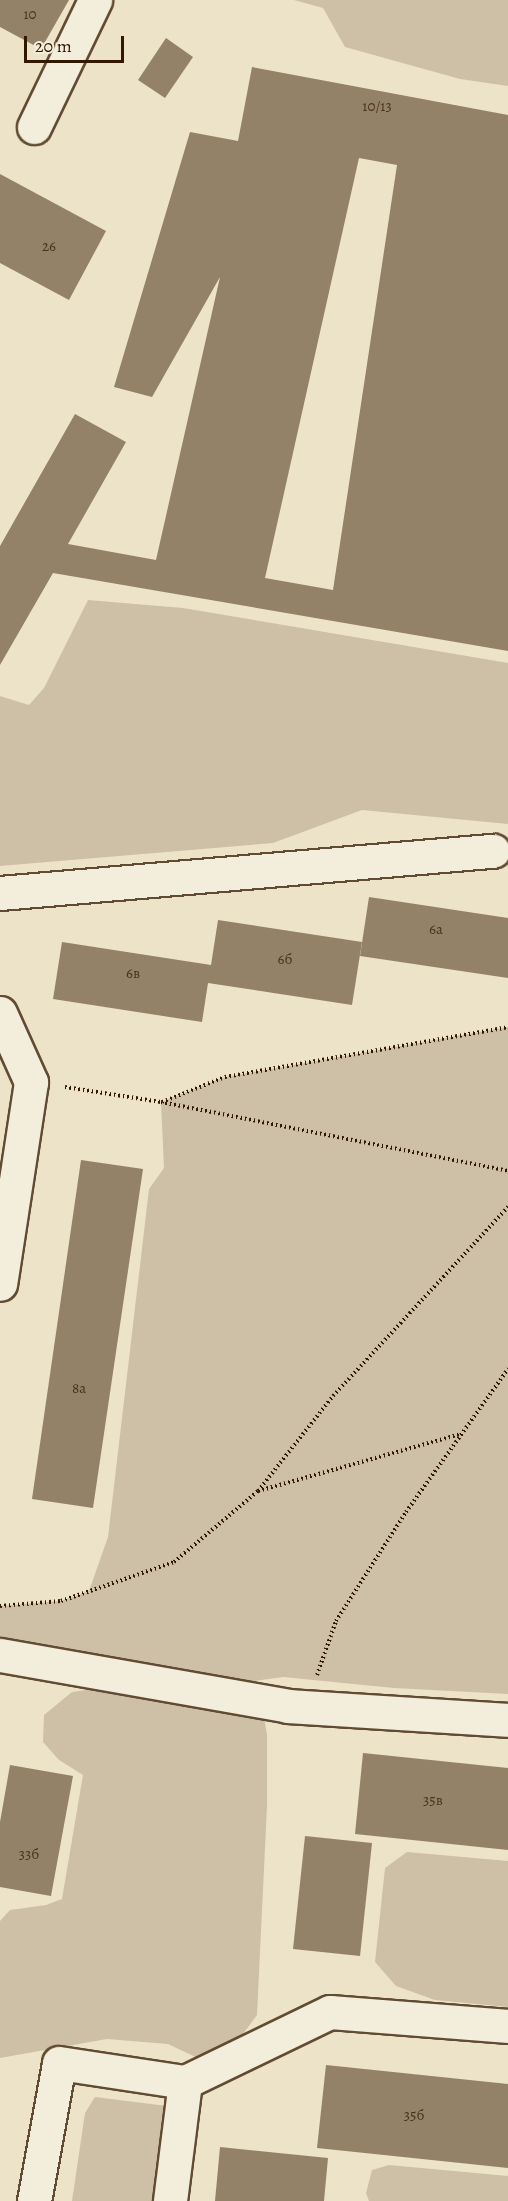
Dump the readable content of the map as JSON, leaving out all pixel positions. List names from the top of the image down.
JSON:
{
  "house_numbers": [
    "10",
    "10/13",
    "26",
    "6а",
    "6б",
    "6в",
    "8а",
    "35в",
    "33б",
    "35б"
  ],
  "scale_bar": "20 m"
}
